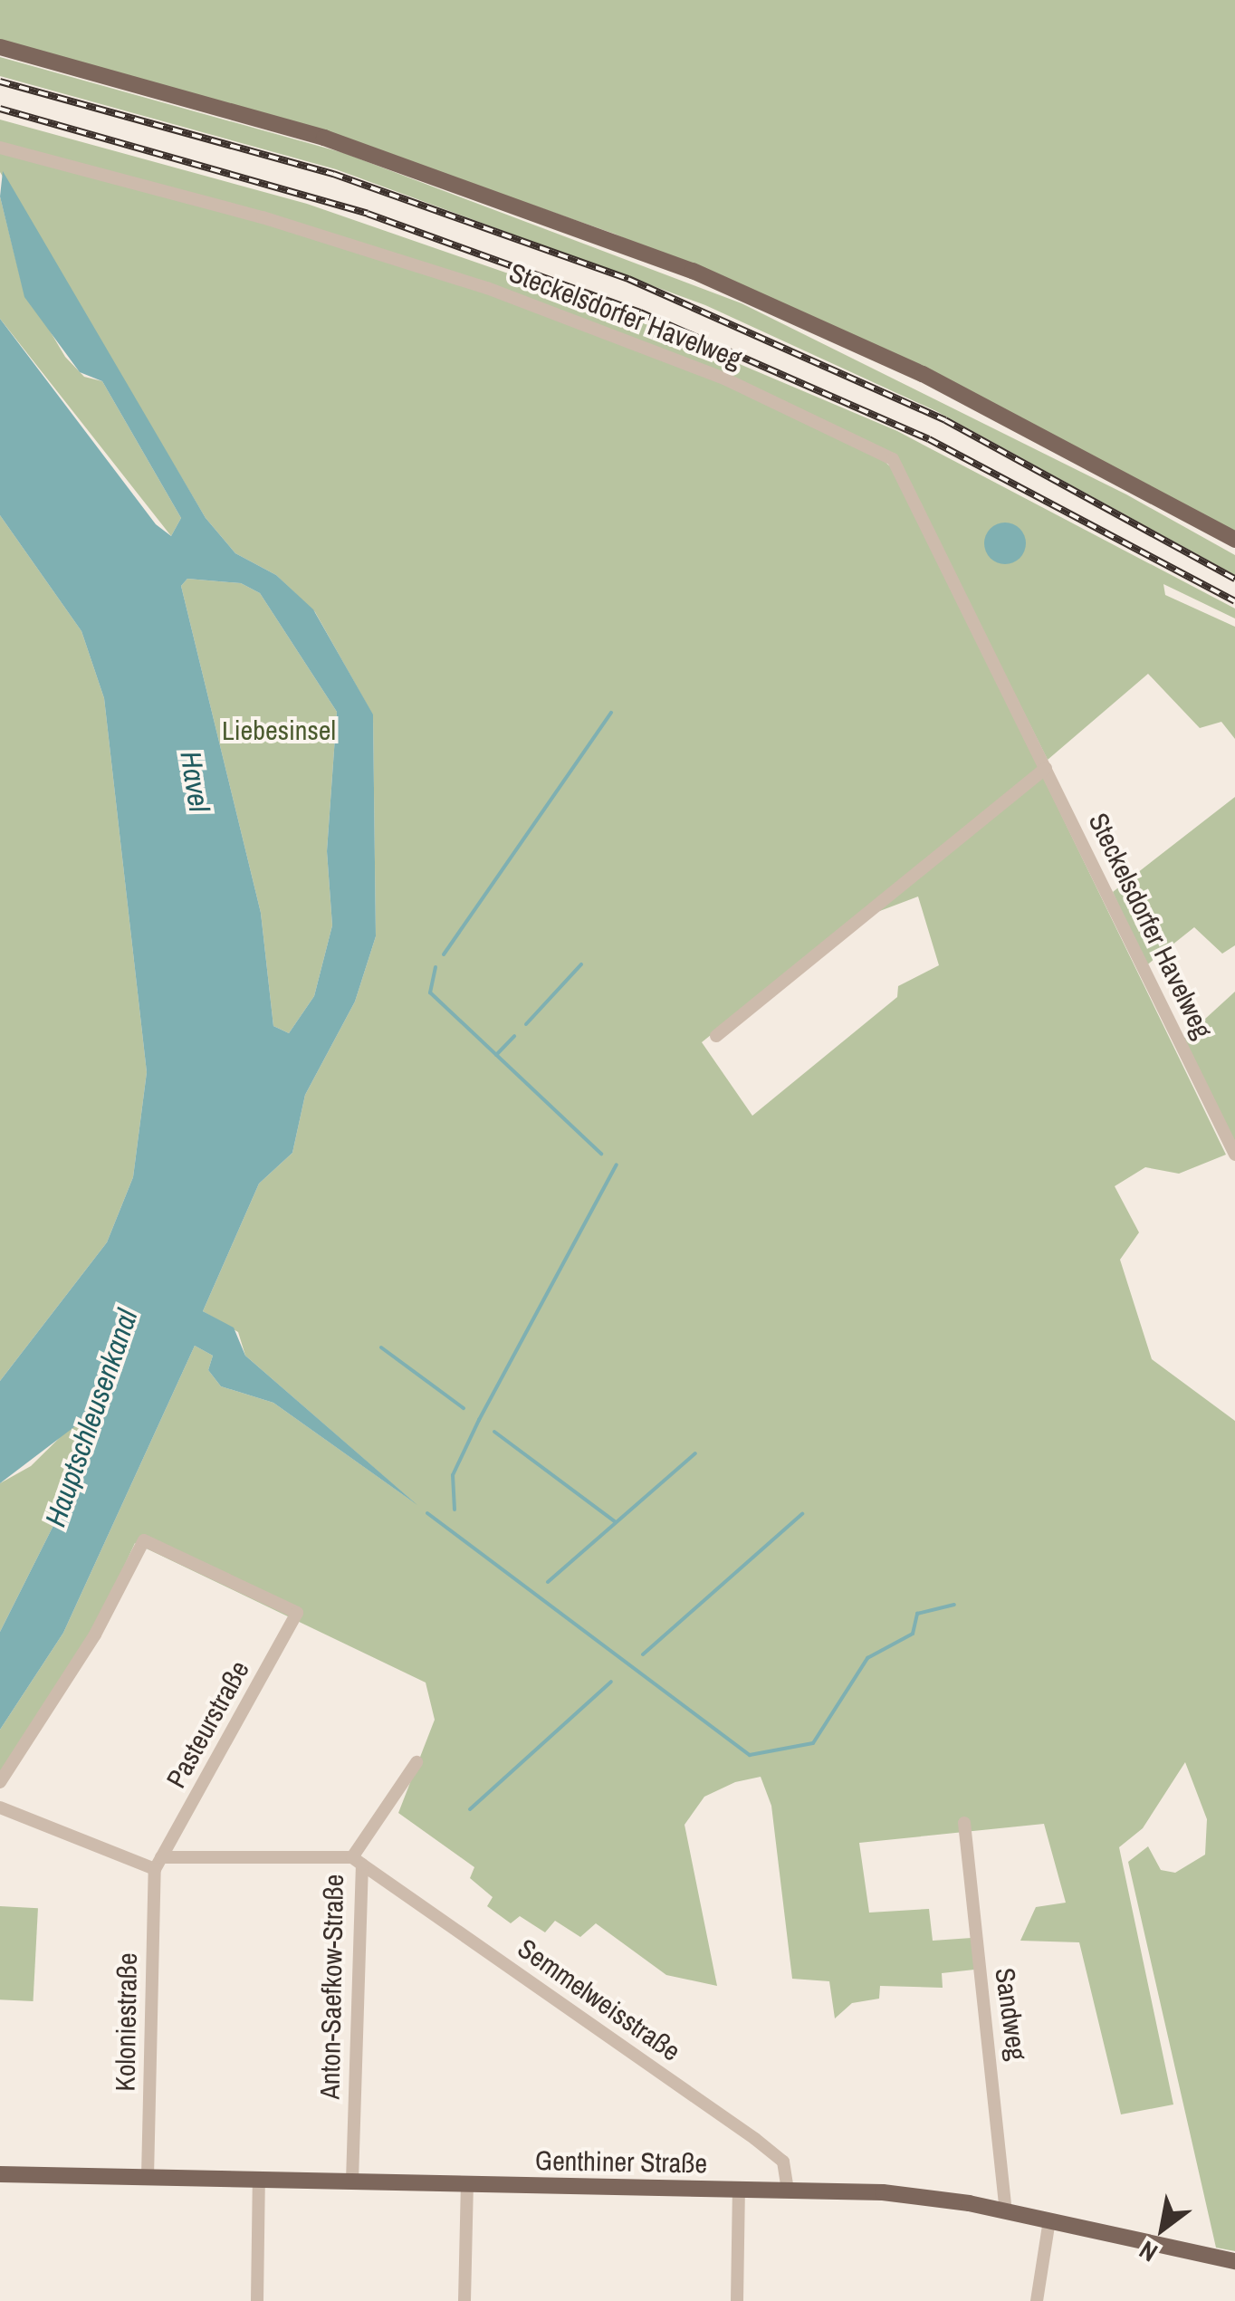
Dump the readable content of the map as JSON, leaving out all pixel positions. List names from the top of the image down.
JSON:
{
  "streets": {
    "main road": ["Genthiner Straße"],
    "street": [
      "Steckelsdorfer Havelweg",
      "Pasteurstraße",
      "Anton-Saefkow-Straße",
      "Semmelweisstraße",
      "Sandweg",
      "Koloniestraße"
    ]
  },
  "crossings": [
    ["Pasteurstraße", "Koloniestraße"],
    ["Anton-Saefkow-Straße", "Semmelweisstraße"],
    ["Anton-Saefkow-Straße", "Genthiner Straße"],
    ["Semmelweisstraße", "Genthiner Straße"],
    ["Sandweg", "Genthiner Straße"],
    ["Koloniestraße", "Genthiner Straße"]
  ],
  "water": ["Havel", "Hauptschleusenkanal"],
  "parks": ["Liebesinsel"],
  "north": "bottom left"
}
